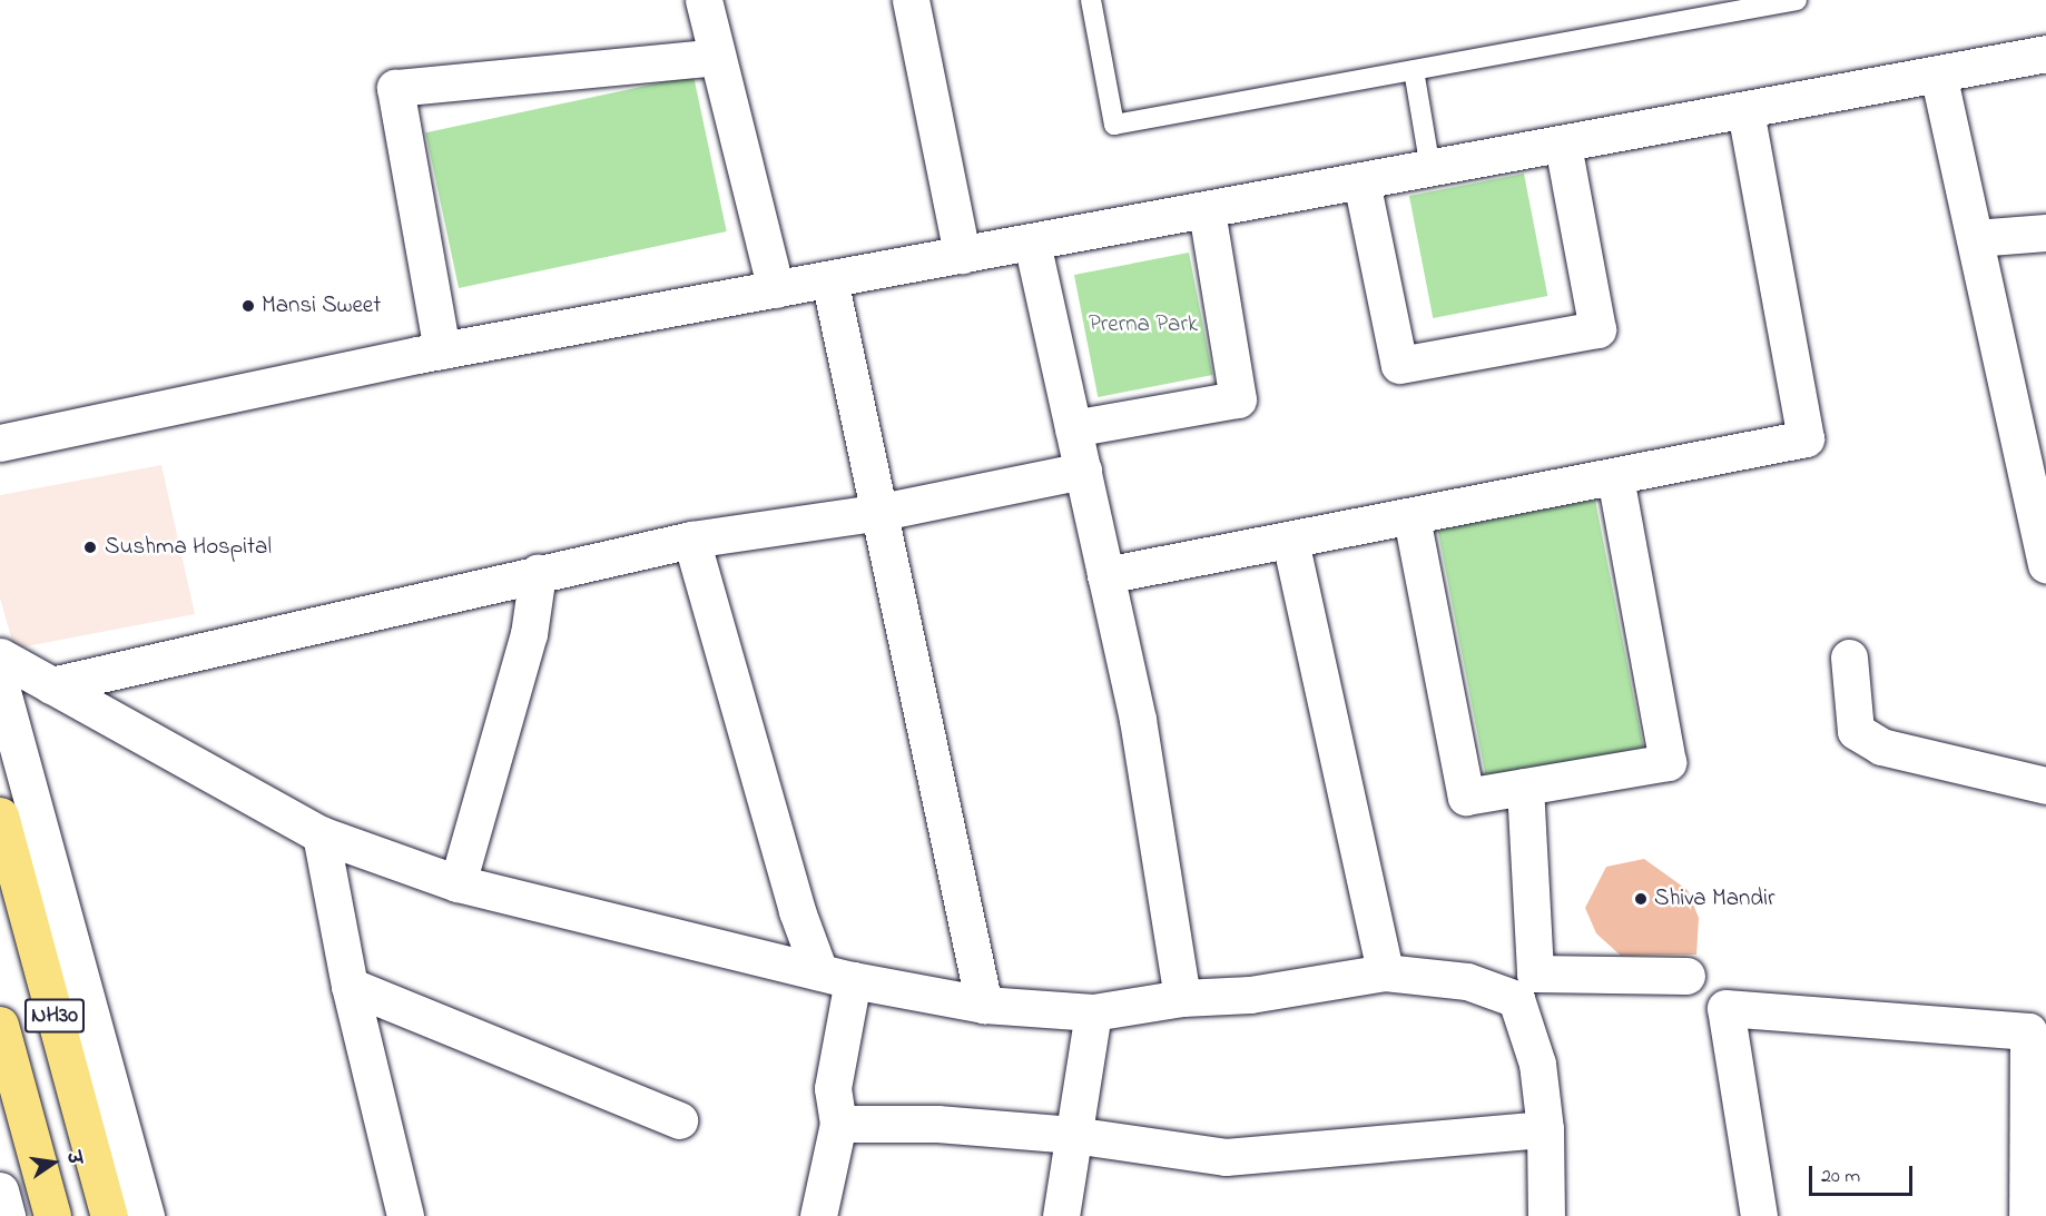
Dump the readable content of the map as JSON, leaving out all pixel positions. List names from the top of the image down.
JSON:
{
  "streets": {
    "highway": ["NH30"]
  },
  "parks": ["Prerna Park"],
  "places": ["Mansi Sweet", "Sushma Hospital", "Shiva Mandir"],
  "scale_bar": "20 m",
  "north": "right"
}
